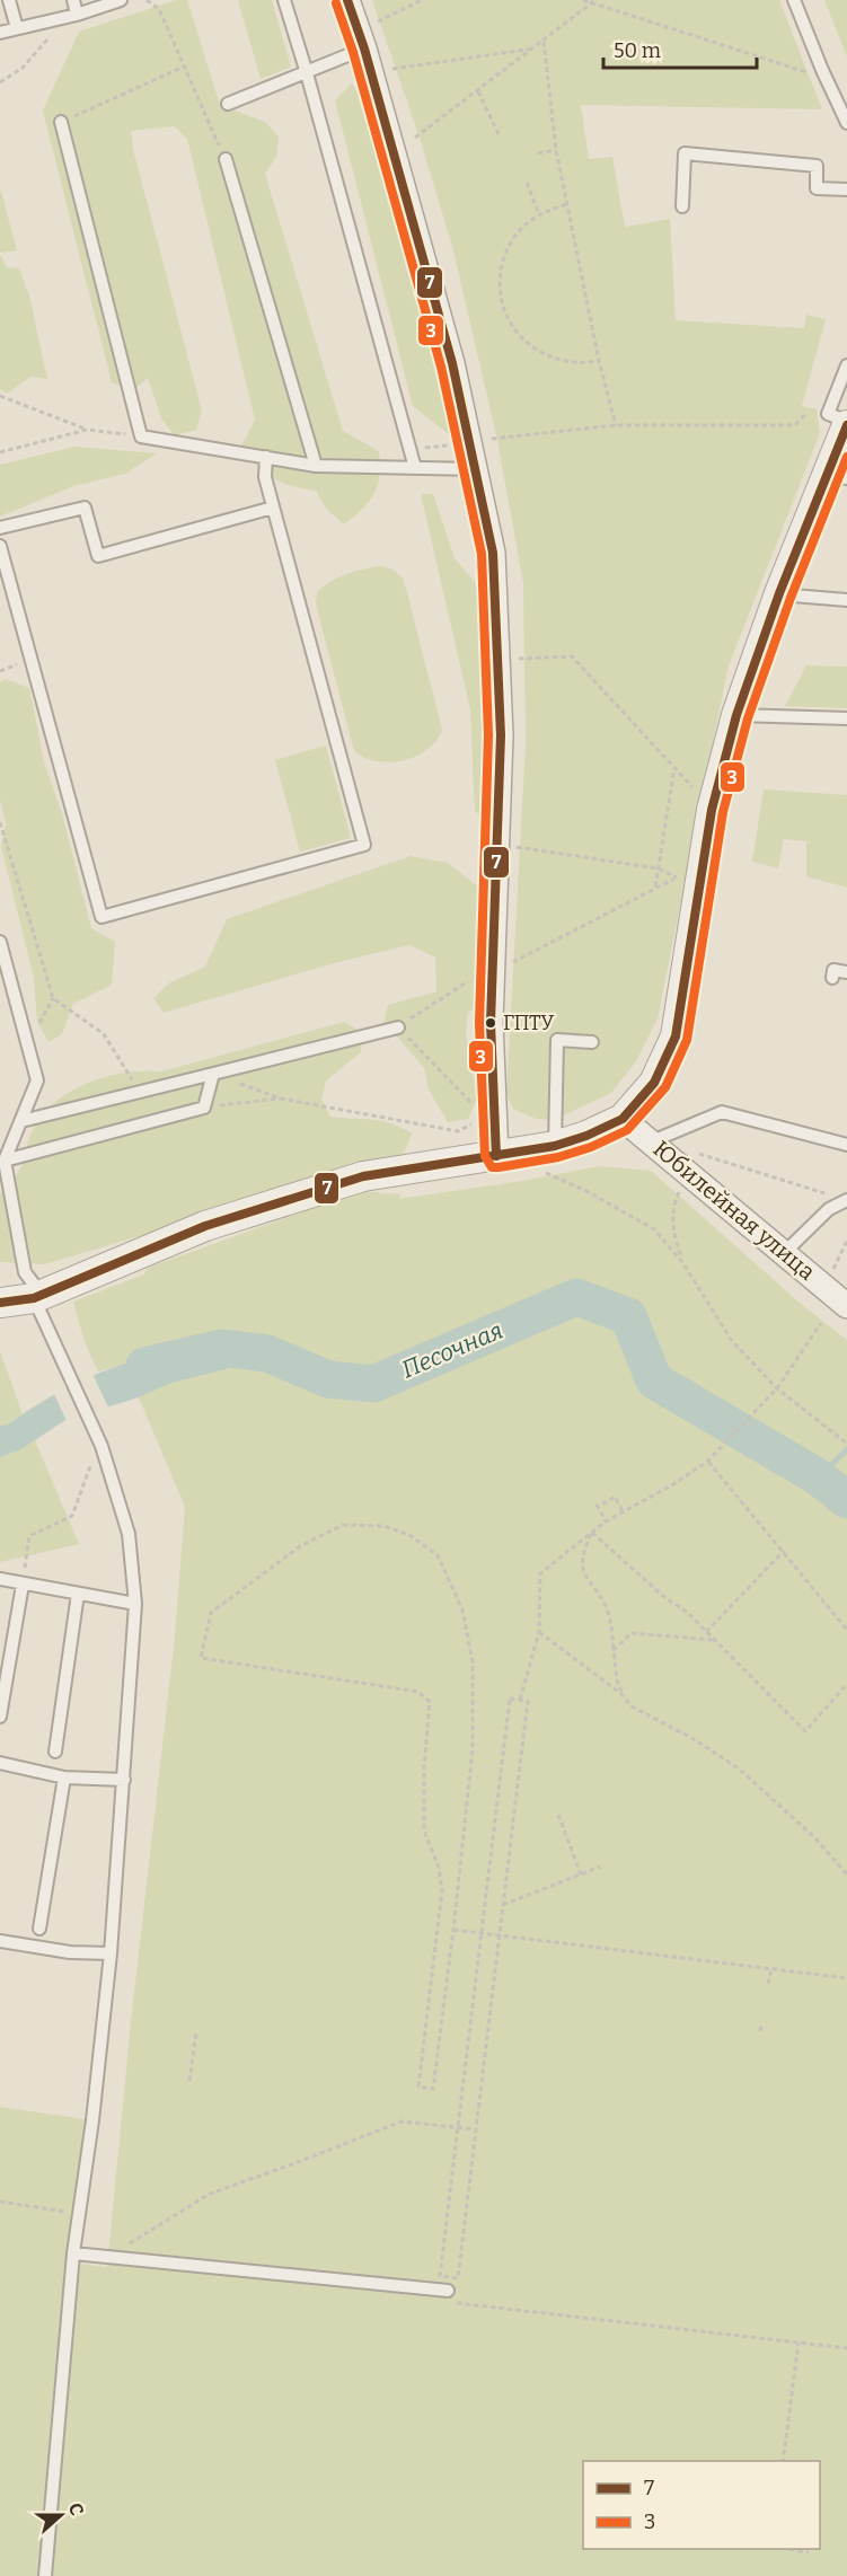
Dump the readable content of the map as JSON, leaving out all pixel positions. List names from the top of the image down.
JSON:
{
  "streets": {
    "street": ["Юбилейная улица"]
  },
  "water": ["Песочная"],
  "places": ["ГПТУ"],
  "lines": ["transit line 7", "transit line 3"],
  "legend": ["7", "3"],
  "scale_bar": "50 m",
  "north": "right"
}
